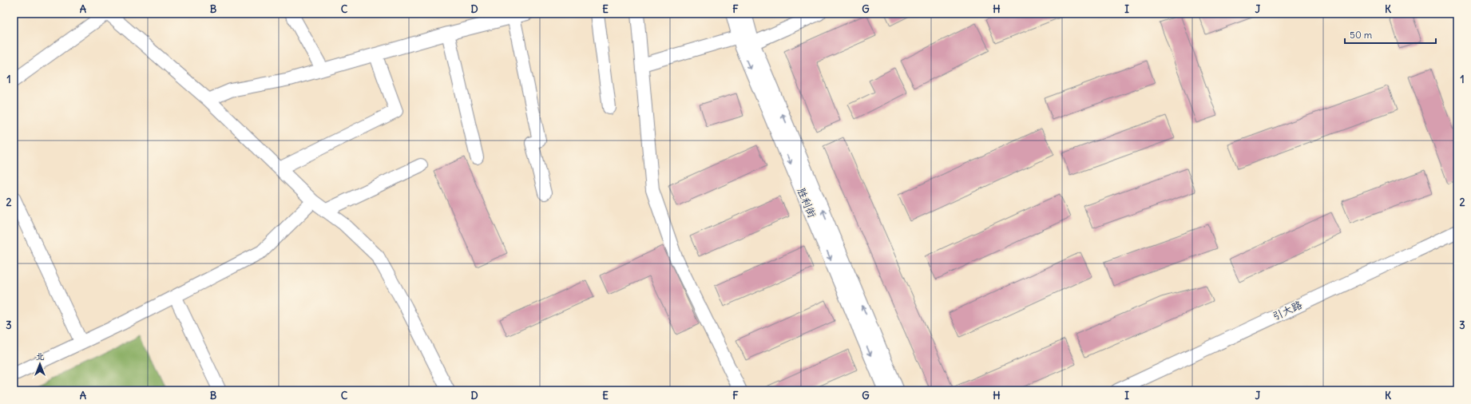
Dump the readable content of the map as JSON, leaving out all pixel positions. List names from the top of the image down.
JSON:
{
  "streets": {
    "street": ["胜利街", "引大路"]
  },
  "scale_bar": "50 m",
  "north": "top",
  "grid": {
    "columns": [
      "A",
      "B",
      "C",
      "D",
      "E",
      "F",
      "G",
      "H",
      "I",
      "J",
      "K"
    ],
    "rows": ["1", "2", "3"]
  }
}
